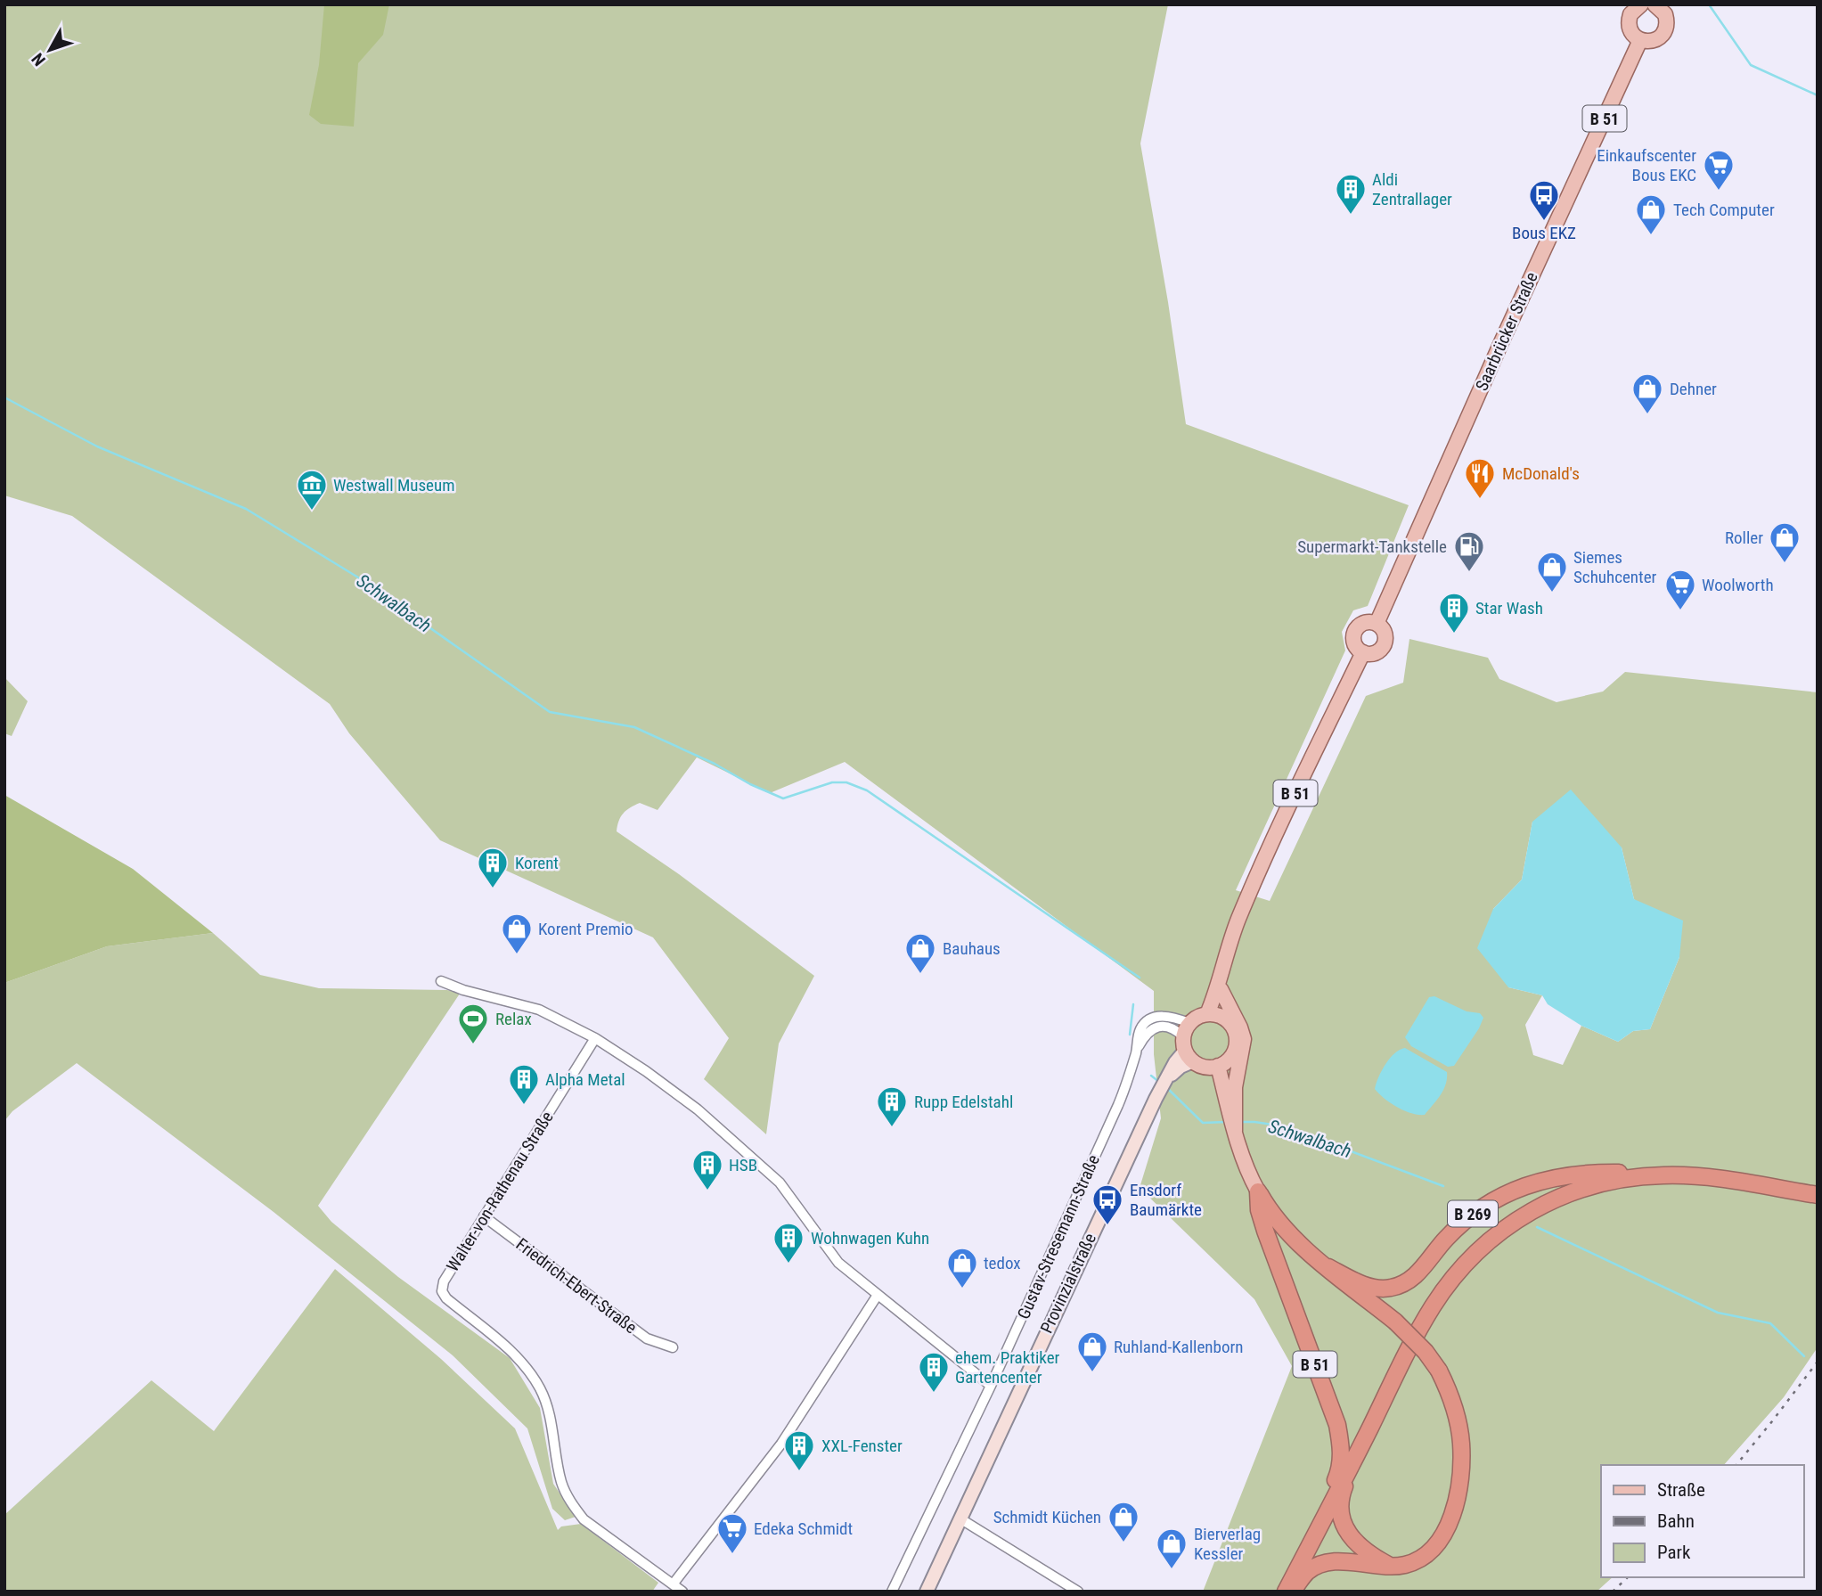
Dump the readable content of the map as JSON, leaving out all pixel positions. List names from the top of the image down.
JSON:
{
  "streets": {
    "highway": ["B 51", "B 269"],
    "main road": ["Saarbrücker Straße", "Provinzialstraße"],
    "street": ["Walter-von-Rathenau Straße", "Gustav-Stresemann-Straße", "Friedrich-Ebert-Straße"]
  },
  "crossings": [
    ["B 51", "Saarbrücker Straße"],
    ["B 51", "B 269"],
    ["B 51", "Gustav-Stresemann-Straße"],
    ["B 51", "Provinzialstraße"],
    ["Walter-von-Rathenau Straße", "Friedrich-Ebert-Straße"],
    ["Gustav-Stresemann-Straße", "Provinzialstraße"]
  ],
  "water": ["Schwalbach"],
  "places": {
    "supermarket": ["Einkaufscenter Bous EKC", "Woolworth", "Edeka Schmidt"],
    "building": [
      "Aldi Zentrallager",
      "Star Wash",
      "Korent",
      "Alpha Metal",
      "Rupp Edelstahl",
      "HSB",
      "Wohnwagen Kuhn",
      "ehem. Praktiker Gartencenter",
      "XXL-Fenster"
    ],
    "bus stop": ["Bous EKZ", "Ensdorf Baumärkte"],
    "shop": [
      "Tech Computer",
      "Dehner",
      "Roller",
      "Siemes Schuhcenter",
      "Korent Premio",
      "Bauhaus",
      "tedox",
      "Ruhland-Kallenborn",
      "Schmidt Küchen",
      "Bierverlag Kessler"
    ],
    "restaurant": ["McDonald's"],
    "museum": ["Westwall Museum"],
    "fuel station": ["Supermarkt-Tankstelle"],
    "sports": ["Relax"]
  },
  "legend": ["Straße", "Bahn", "Park"],
  "north": "bottom left"
}
